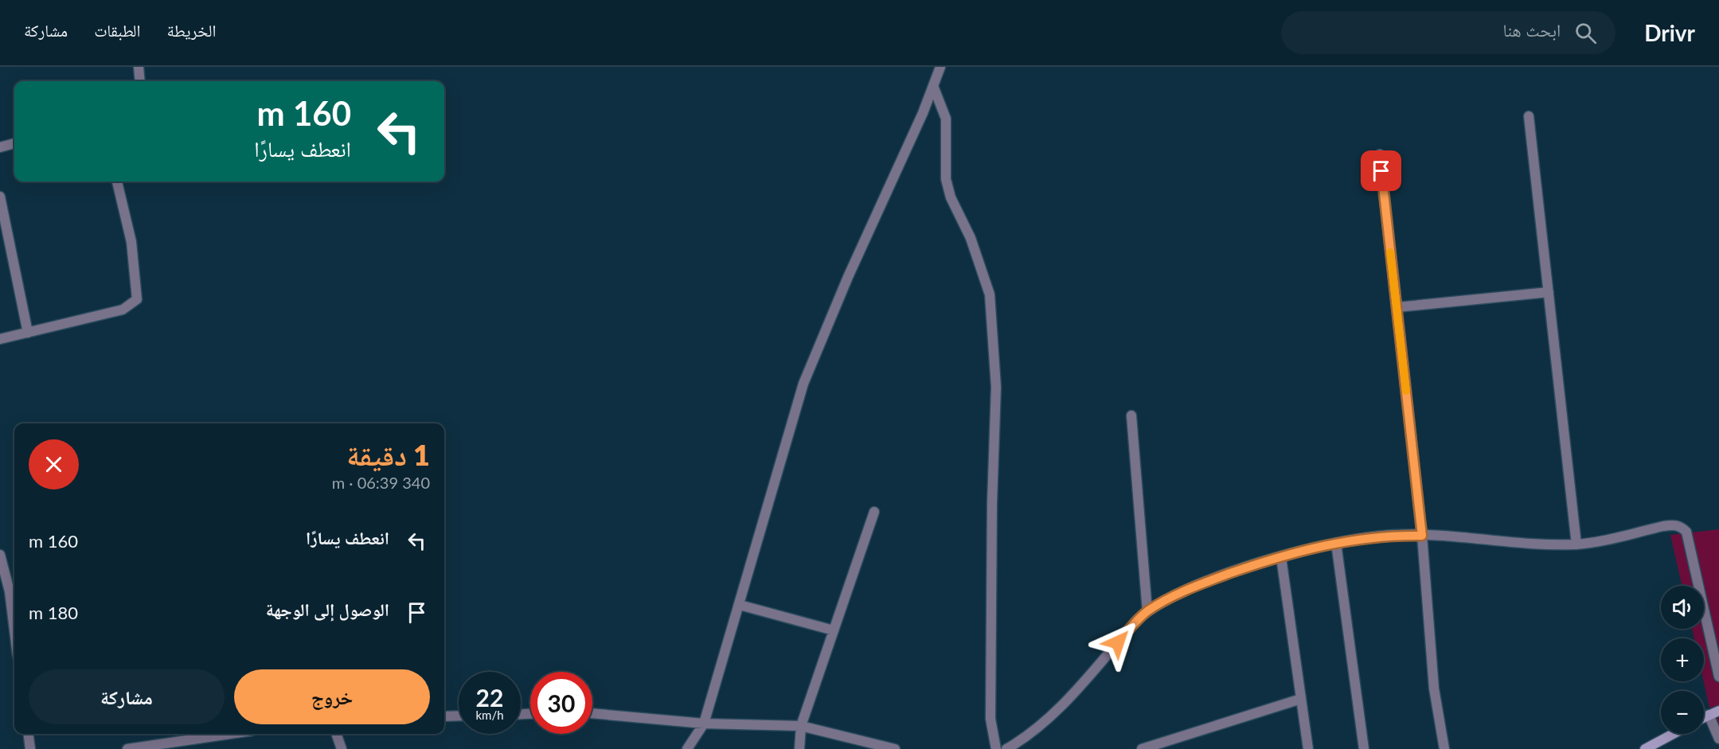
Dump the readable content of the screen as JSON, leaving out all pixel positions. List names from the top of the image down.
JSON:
{
  "page": {
    "header": "Drivr",
    "search": "ابحث هنا",
    "nav": ["الخريطة", "الطبقات", "مشاركة"],
    "turn": ["160 m", "انعطف يسارًا"],
    "heading": ["1 دقيقة", "340 m · 06:39"],
    "list": [
      {
        "name": "انعطف يسارًا",
        "value": "160 m"
      },
      {
        "name": "الوصول إلى الوجهة",
        "value": "180 m"
      }
    ],
    "map_buttons": ["+", "−"],
    "buttons": ["خروج", "مشاركة"],
    "speed": "22 km/h",
    "limit": "30"
  }
}
